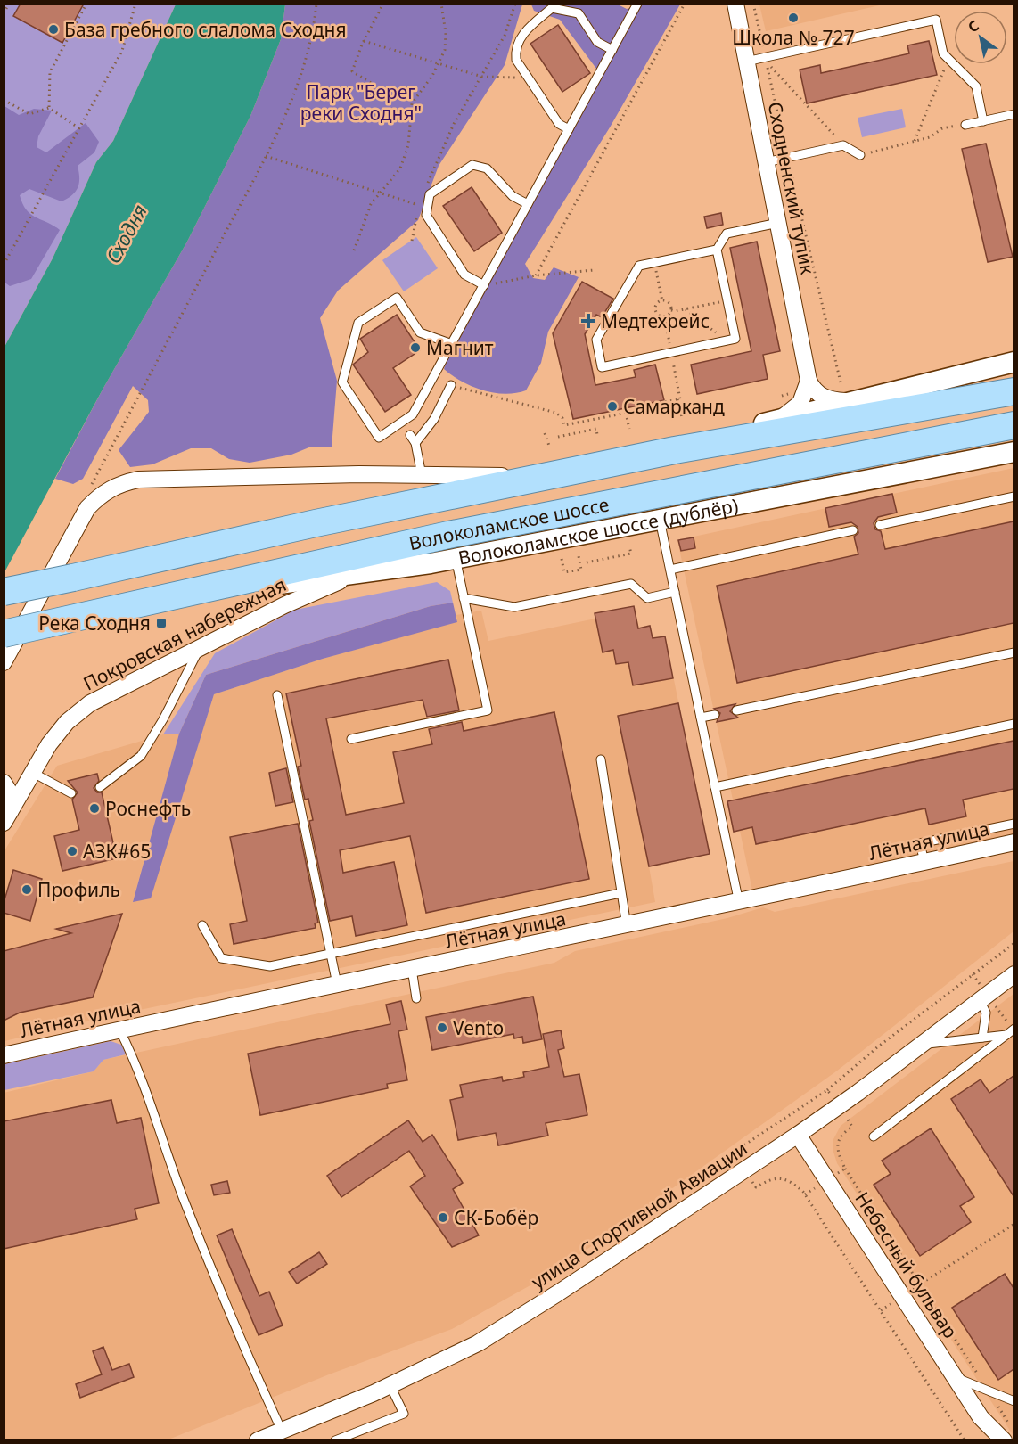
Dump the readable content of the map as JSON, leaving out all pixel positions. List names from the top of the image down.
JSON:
{
  "streets": {
    "main road": ["Волоколамское шоссе"],
    "street": [
      "Сходненский тупик",
      "Волоколамское шоссе (дублёр)",
      "Покровская набережная",
      "Лётная улица",
      "улица Спортивной Авиации",
      "Небесный бульвар"
    ]
  },
  "crossings": [
    ["Волоколамское шоссе", "Волоколамское шоссе (дублёр)"],
    ["Волоколамское шоссе (дублёр)", "Покровская набережная"],
    ["улица Спортивной Авиации", "Небесный бульвар"]
  ],
  "water": ["Сходня"],
  "parks": ["Парк \"Берег реки Сходня\""],
  "places": {
    "other": [
      "Школа № 727",
      "База гребного слалома Сходня",
      "Магнит",
      "Самарканд",
      "Роснефть",
      "АЗК#65",
      "Профиль",
      "Vento",
      "СК-Бобёр"
    ],
    "health": ["Медтехрейс"],
    "transit": ["Река Сходня"]
  },
  "north": "top left"
}
